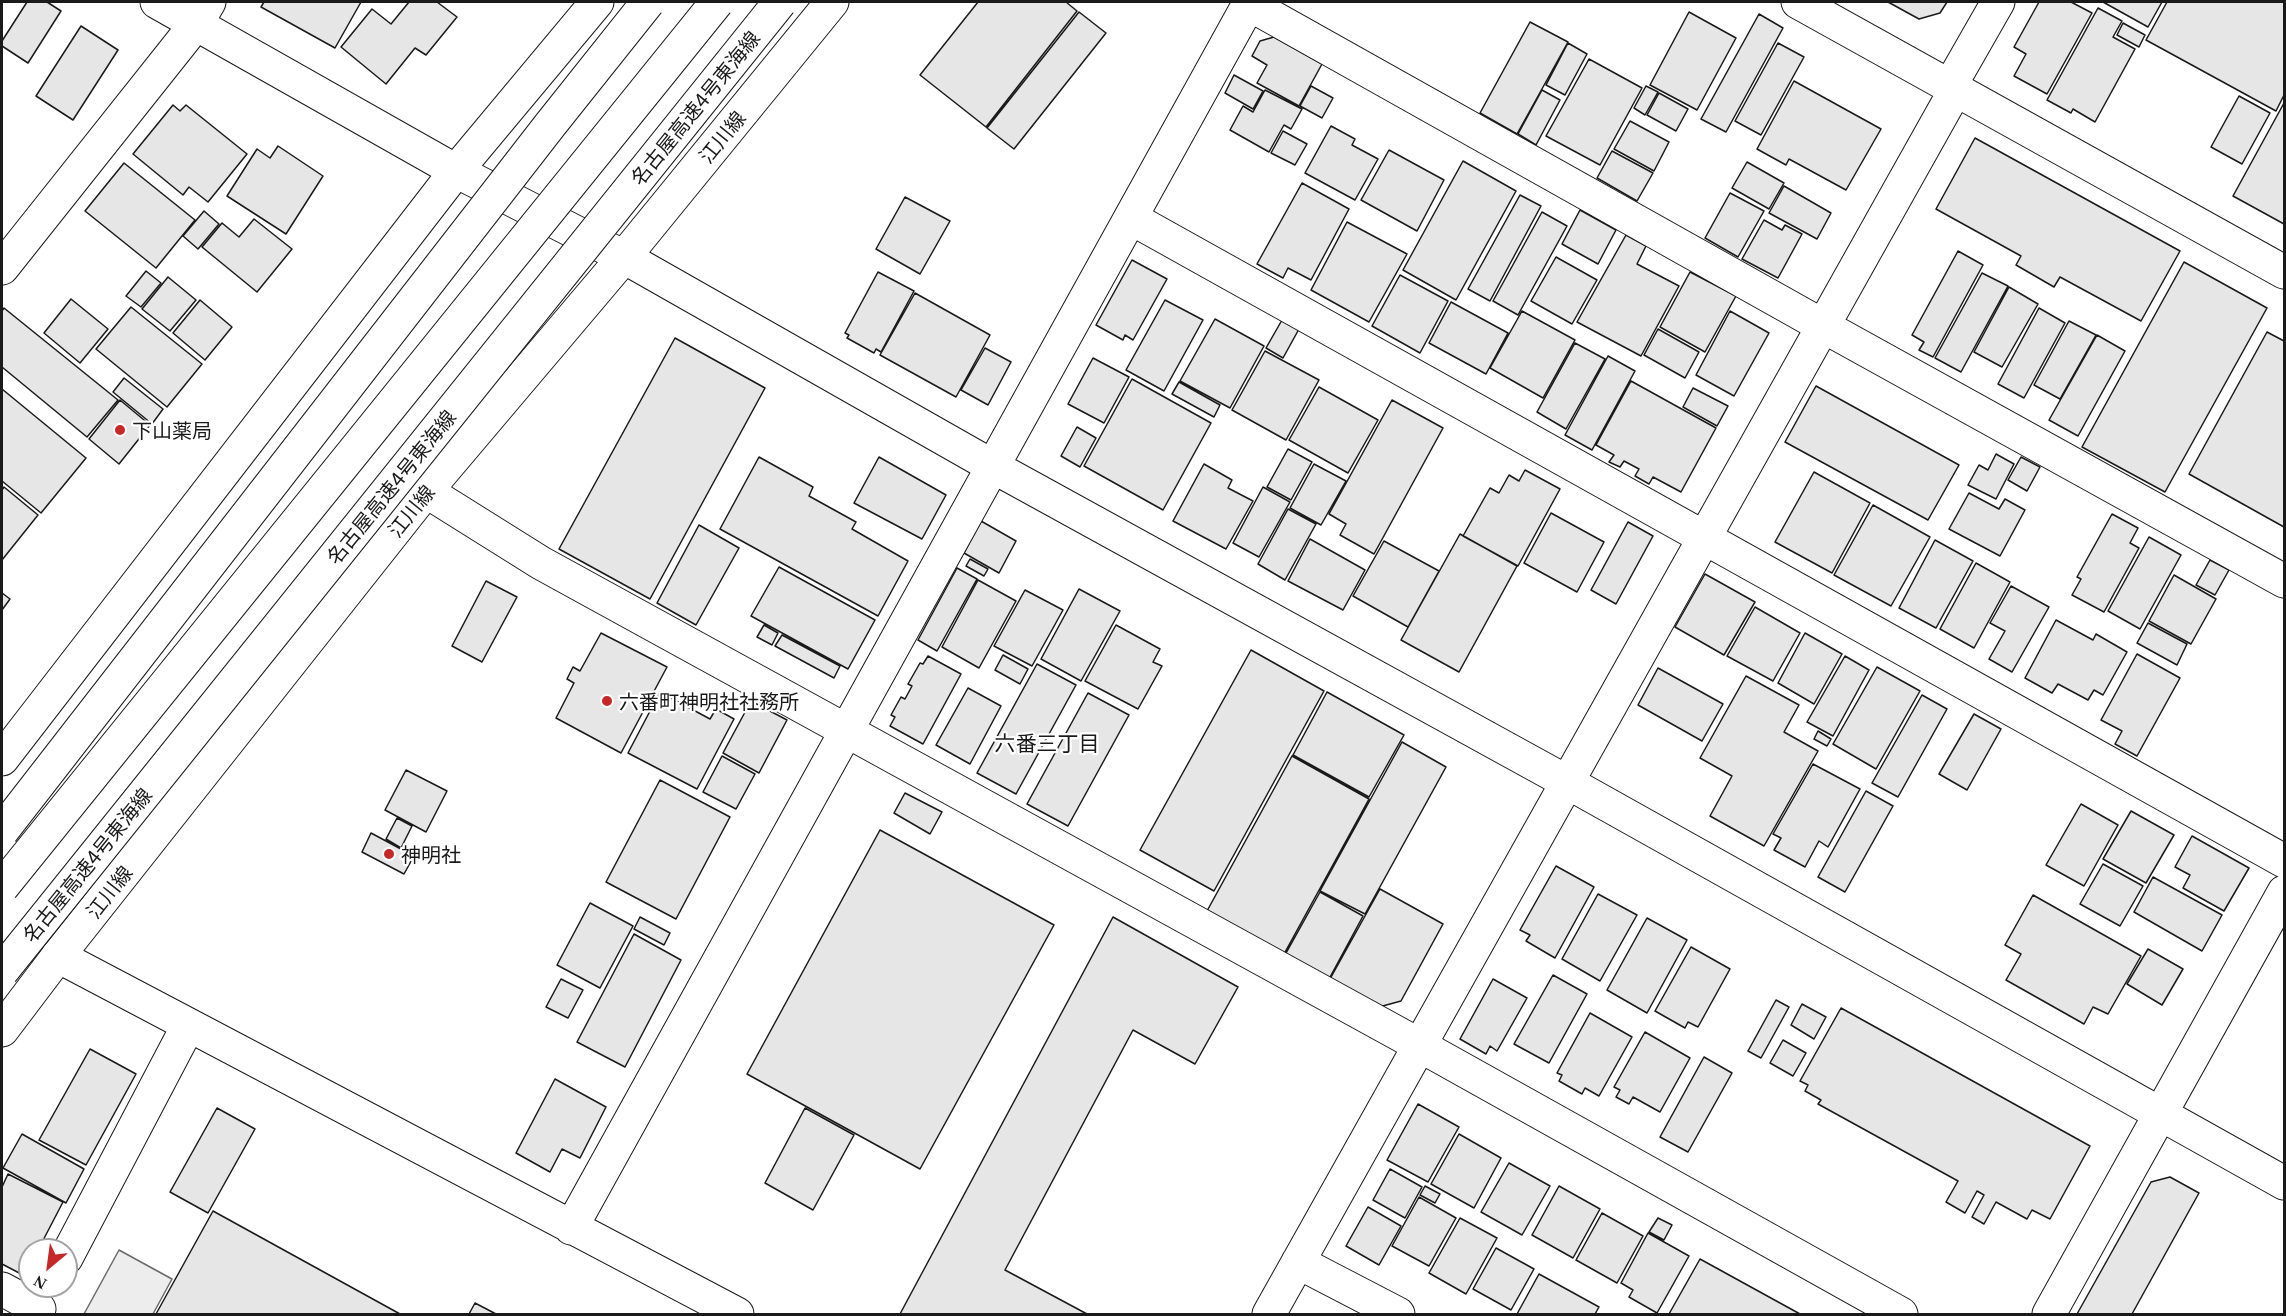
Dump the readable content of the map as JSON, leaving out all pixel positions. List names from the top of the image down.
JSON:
{
  "streets": {
    "main road": ["名古屋高速4号東海線", "江川線"]
  },
  "districts": ["六番三丁目"],
  "places": ["下山薬局", "六番町神明社社務所", "神明社"],
  "north": "bottom left"
}
